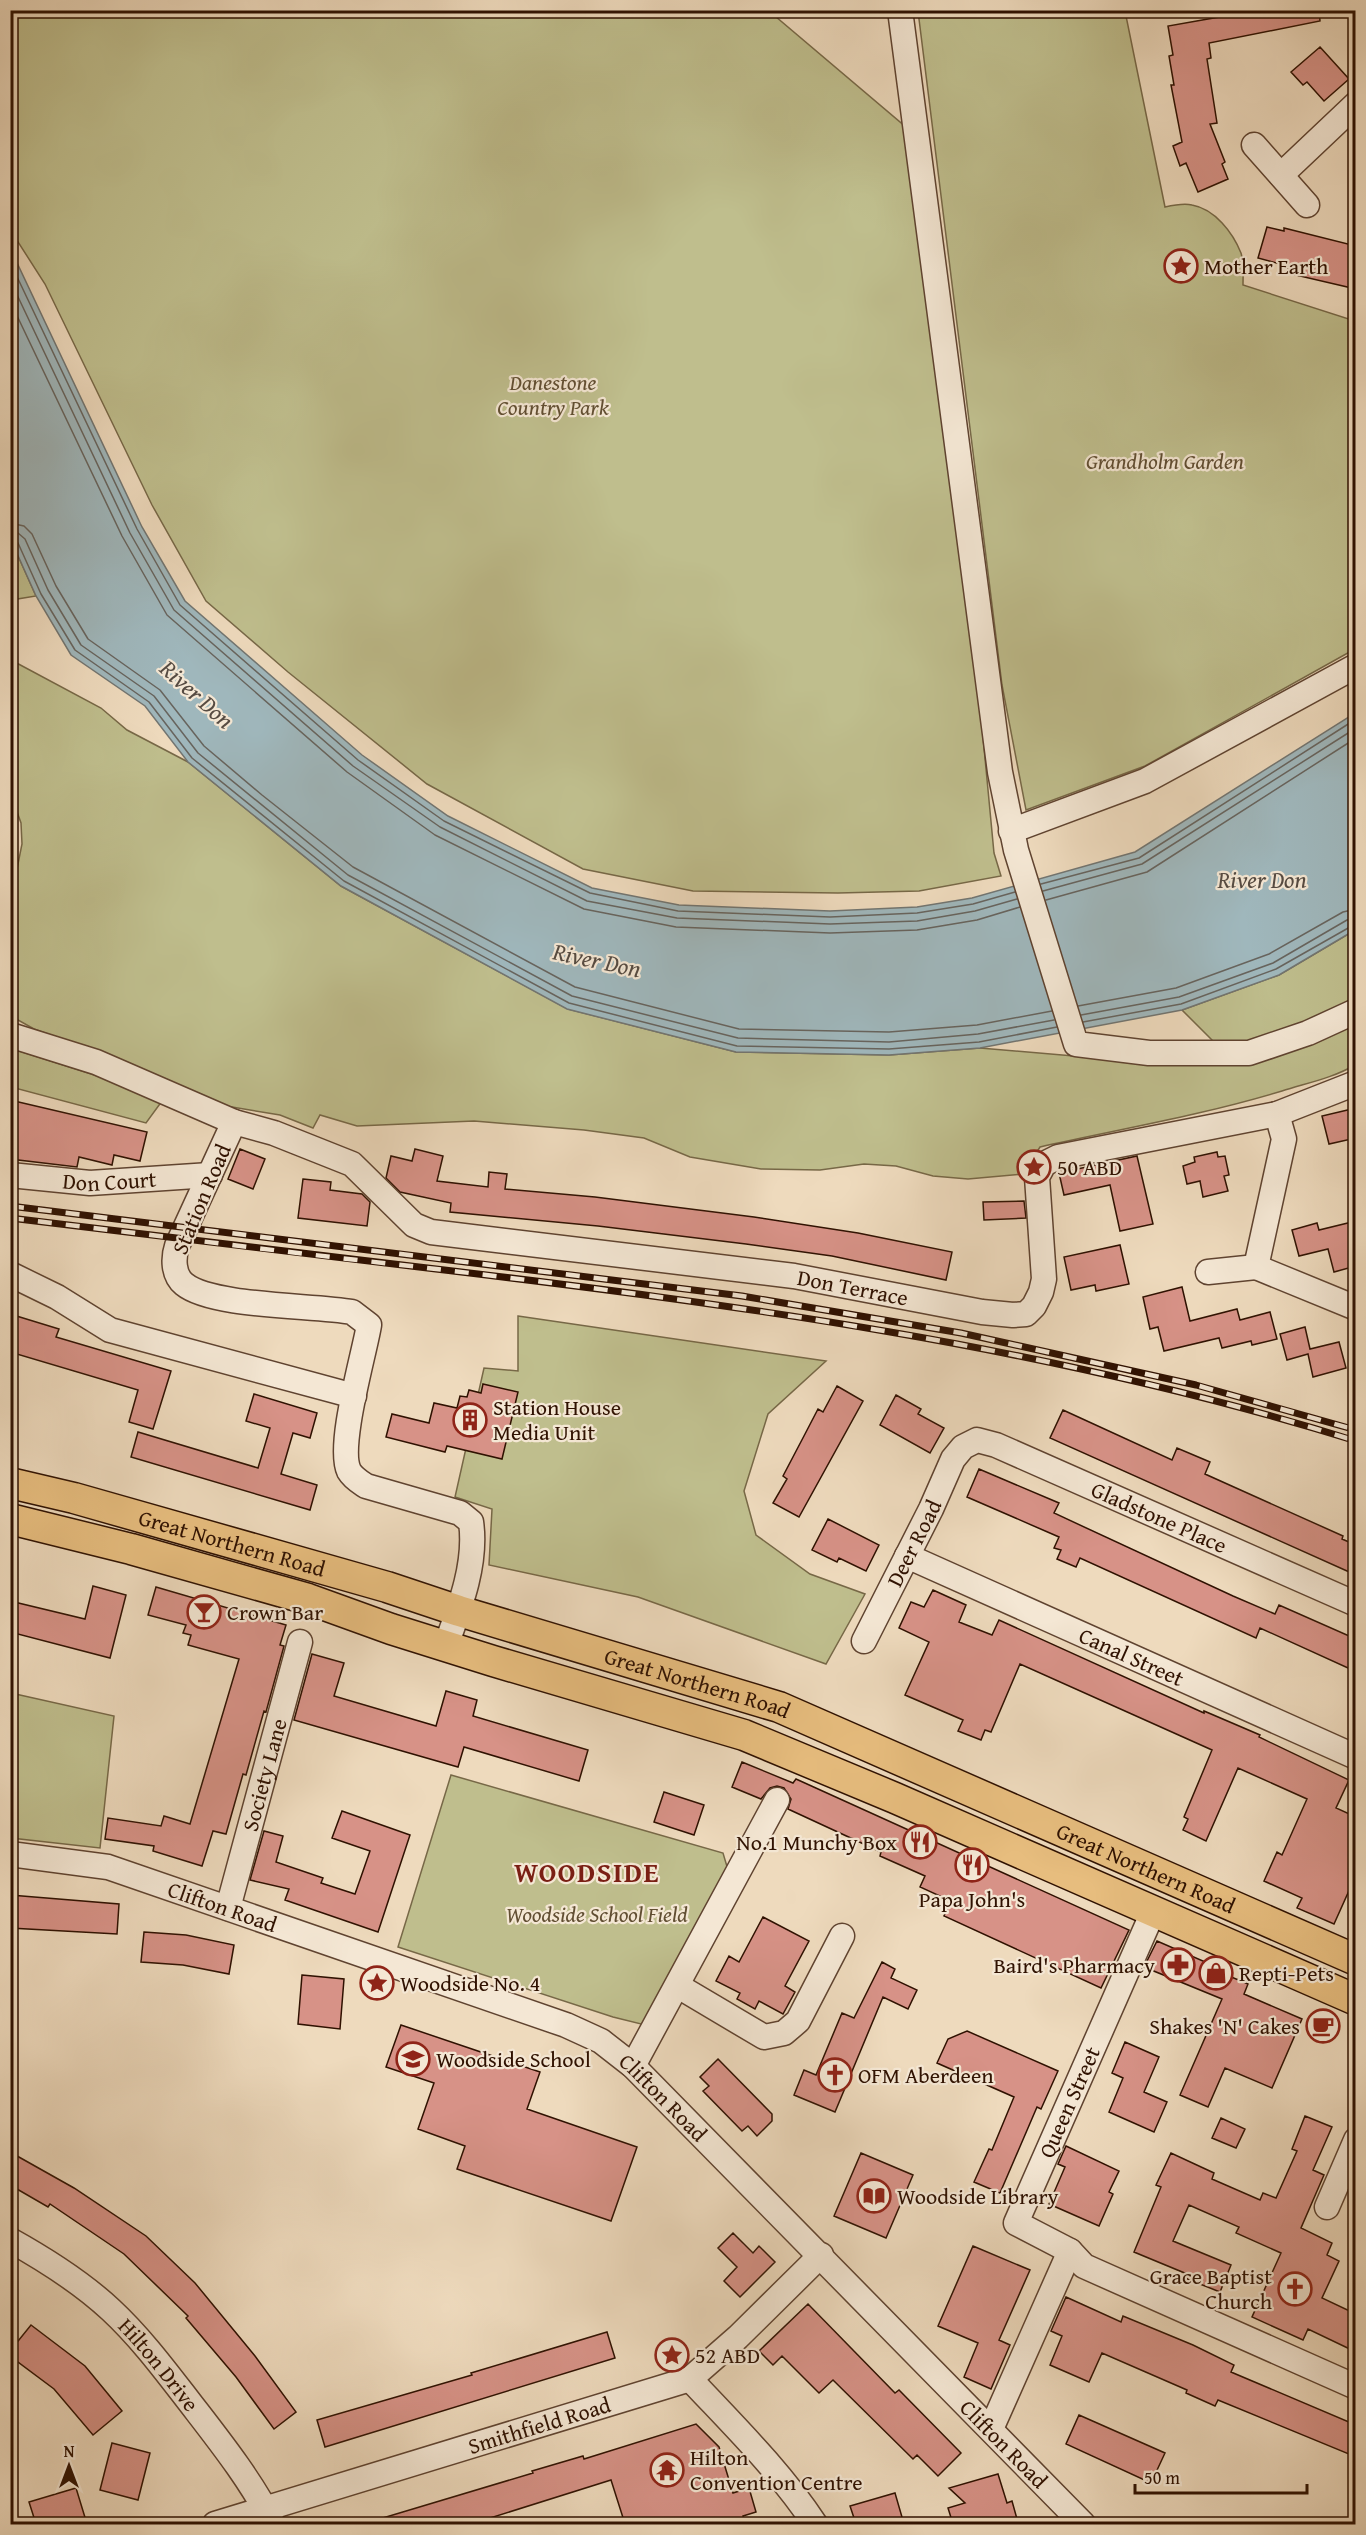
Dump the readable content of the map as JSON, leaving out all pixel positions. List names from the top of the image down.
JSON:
{
  "streets": {
    "main road": ["Great Northern Road"],
    "street": [
      "Don Court",
      "Station Road",
      "Don Terrace",
      "Gladstone Place",
      "Deer Road",
      "Canal Street",
      "Society Lane",
      "Clifton Road",
      "Queen Street",
      "Hilton Drive",
      "Smithfield Road"
    ]
  },
  "crossings": [
    ["Don Court", "Station Road"],
    ["Station Road", "Don Terrace"],
    ["Station Road", "Great Northern Road"],
    ["Gladstone Place", "Deer Road"],
    ["Great Northern Road", "Queen Street"],
    ["Deer Road", "Canal Street"],
    ["Society Lane", "Clifton Road"],
    ["Clifton Road", "Smithfield Road"],
    ["Hilton Drive", "Smithfield Road"]
  ],
  "districts": ["WOODSIDE"],
  "water": ["River Don"],
  "parks": ["Danestone Country Park", "Grandholm Garden", "Woodside School Field"],
  "places": {
    "place": [
      "Mother Earth",
      "50 ABD",
      "Woodside No. 4",
      "52 ABD"
    ],
    "building": ["Station House Media Unit"],
    "bar": ["Crown Bar"],
    "restaurant": ["No.1 Munchy Box", "Papa John's"],
    "pharmacy": ["Baird's Pharmacy"],
    "shop": ["Repti-Pets"],
    "cafe": ["Shakes 'N' Cakes"],
    "school or university": ["Woodside School"],
    "church": ["OFM Aberdeen", "Grace Baptist Church"],
    "library": ["Woodside Library"],
    "temple": ["Hilton Convention Centre"]
  },
  "scale_bar": "50 m",
  "north": "top"
}
